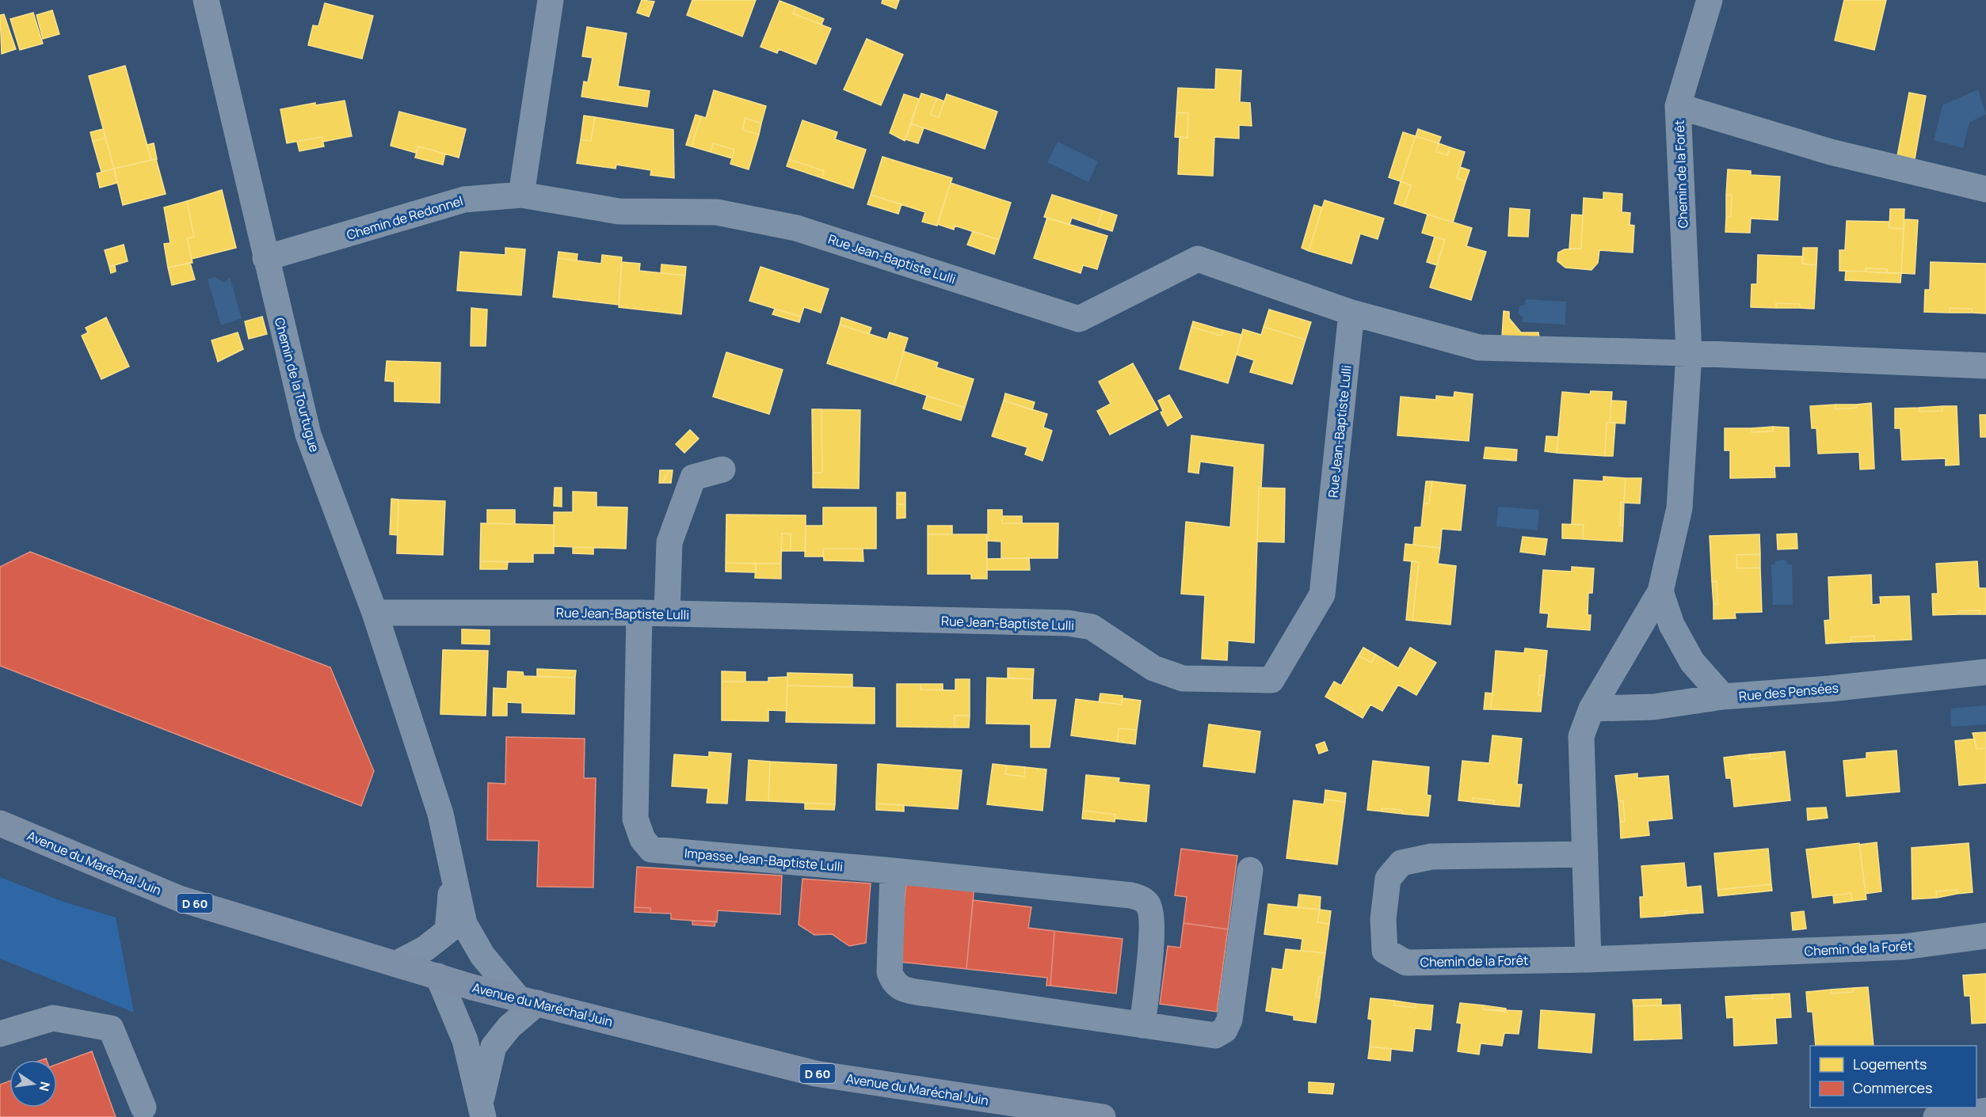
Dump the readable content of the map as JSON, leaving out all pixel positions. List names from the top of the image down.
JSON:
{
  "streets": {
    "main road": ["Avenue du Maréchal Juin", "D 60"],
    "street": [
      "Chemin de la Forêt",
      "Chemin de Redonnel",
      "Rue Jean-Baptiste Lulli",
      "Chemin de la Tourtugue",
      "Rue des Pensées",
      "Impasse Jean-Baptiste Lulli"
    ]
  },
  "crossings": [
    ["Chemin de la Forêt", "Rue Jean-Baptiste Lulli"],
    ["Chemin de la Forêt", "Rue des Pensées"],
    ["Chemin de Redonnel", "Rue Jean-Baptiste Lulli"],
    ["Chemin de Redonnel", "Chemin de la Tourtugue"],
    ["Rue Jean-Baptiste Lulli", "Chemin de la Tourtugue"],
    ["Rue Jean-Baptiste Lulli", "Impasse Jean-Baptiste Lulli"],
    ["Chemin de la Tourtugue", "Avenue du Maréchal Juin"]
  ],
  "legend": ["Logements", "Commerces"],
  "north": "right"
}
